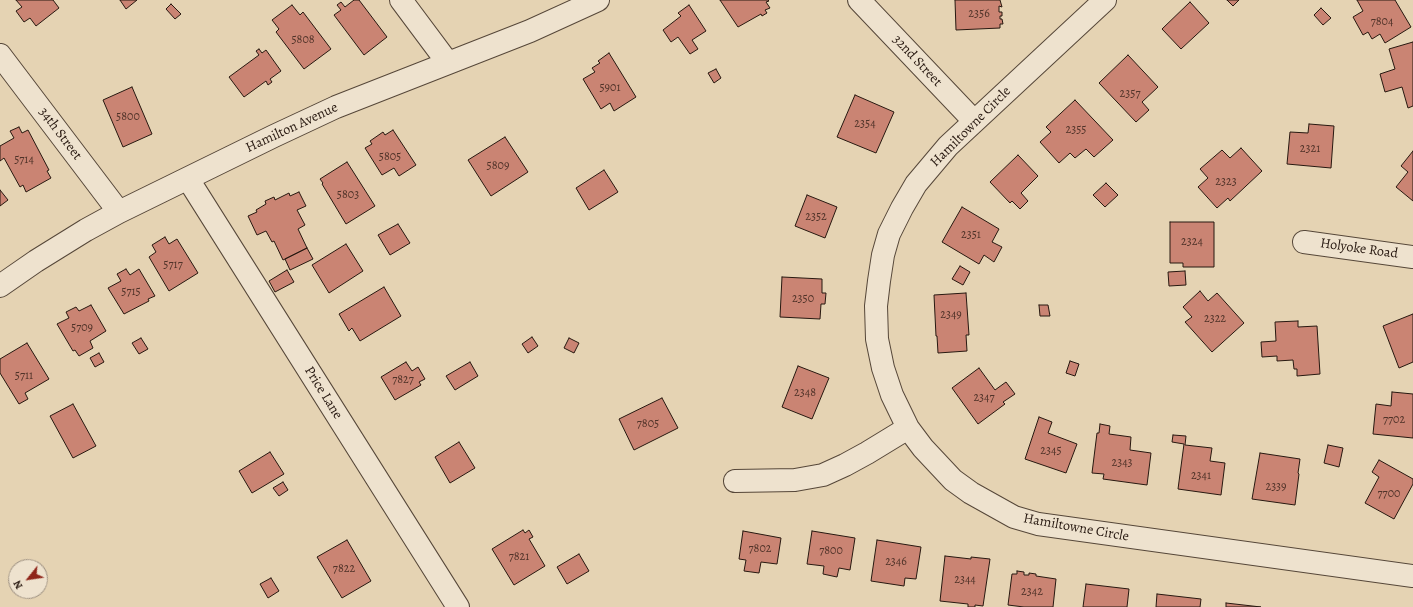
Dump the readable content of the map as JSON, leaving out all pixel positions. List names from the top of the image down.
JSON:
{
  "streets": {
    "street": [
      "32nd Street",
      "Hamiltowne Circle",
      "Hamilton Avenue",
      "34th Street",
      "Holyoke Road",
      "Price Lane"
    ]
  },
  "crossings": [
    ["32nd Street", "Hamiltowne Circle"],
    ["Hamilton Avenue", "34th Street"],
    ["Hamilton Avenue", "Price Lane"]
  ],
  "house_numbers": [
    "2356",
    "7804",
    "5808",
    "5901",
    "2357",
    "5800",
    "2354",
    "2355",
    "2321",
    "5805",
    "5714",
    "5809",
    "2323",
    "5803",
    "2352",
    "2351",
    "2324",
    "5717",
    "5715",
    "2350",
    "2349",
    "2322",
    "5709",
    "5711",
    "7827",
    "2348",
    "2347",
    "7702",
    "7805",
    "2345",
    "2343",
    "2341",
    "2339",
    "7700",
    "7802",
    "7800",
    "7821",
    "2346",
    "7822",
    "2344",
    "2342"
  ],
  "north": "bottom left"
}
